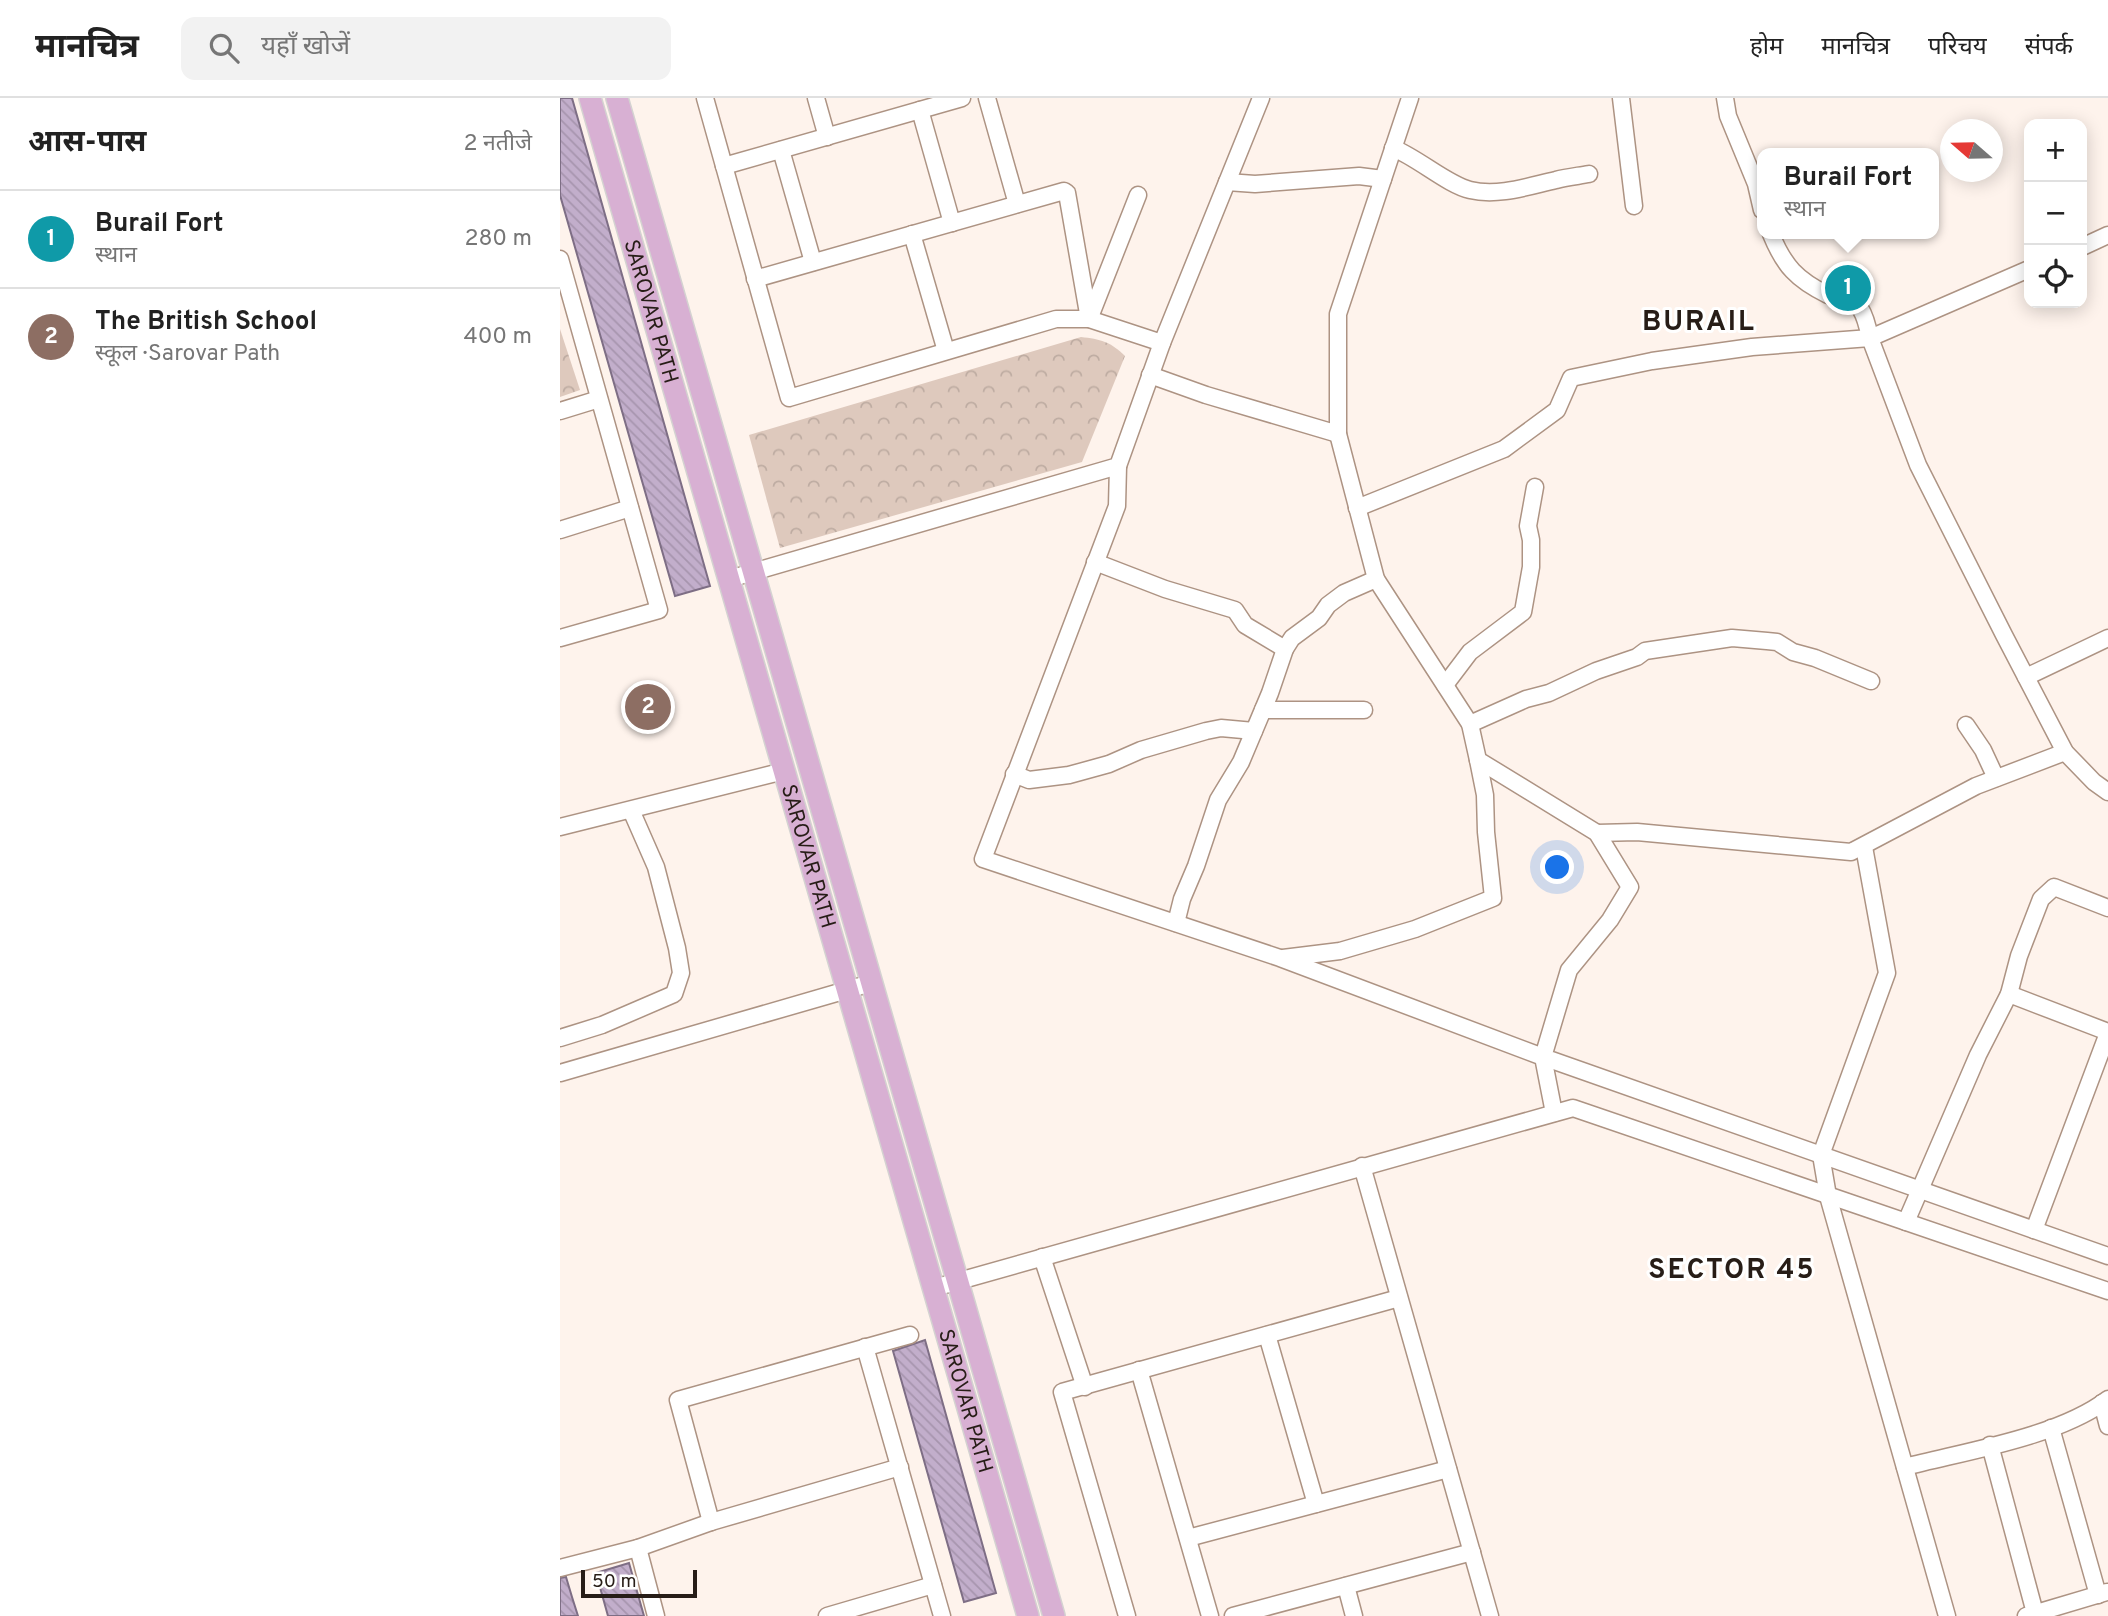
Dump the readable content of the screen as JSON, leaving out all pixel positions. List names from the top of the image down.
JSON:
{
  "streets": {
    "main road": ["SAROVAR PATH"]
  },
  "districts": ["BURAIL", "SECTOR 45"],
  "scale_bar": "50 m",
  "north": "left",
  "page": {
    "header": "मानचित्र",
    "search": "यहाँ खोजें",
    "nav": [
      "होम",
      "मानचित्र",
      "परिचय",
      "संपर्क"
    ],
    "heading": ["आस-पास", "2 नतीजे"],
    "map_buttons": ["+", "−"],
    "popup": ["Burail Fort", "स्थान"],
    "list": [
      {
        "mark": "1",
        "name": "Burail Fort",
        "note": "स्थान",
        "value": "280 m"
      },
      {
        "mark": "2",
        "name": "The British School",
        "note": "स्कूल · Sarovar Path",
        "value": "400 m"
      }
    ],
    "pins": ["1", "2"],
    "scale": "50 m"
  }
}
